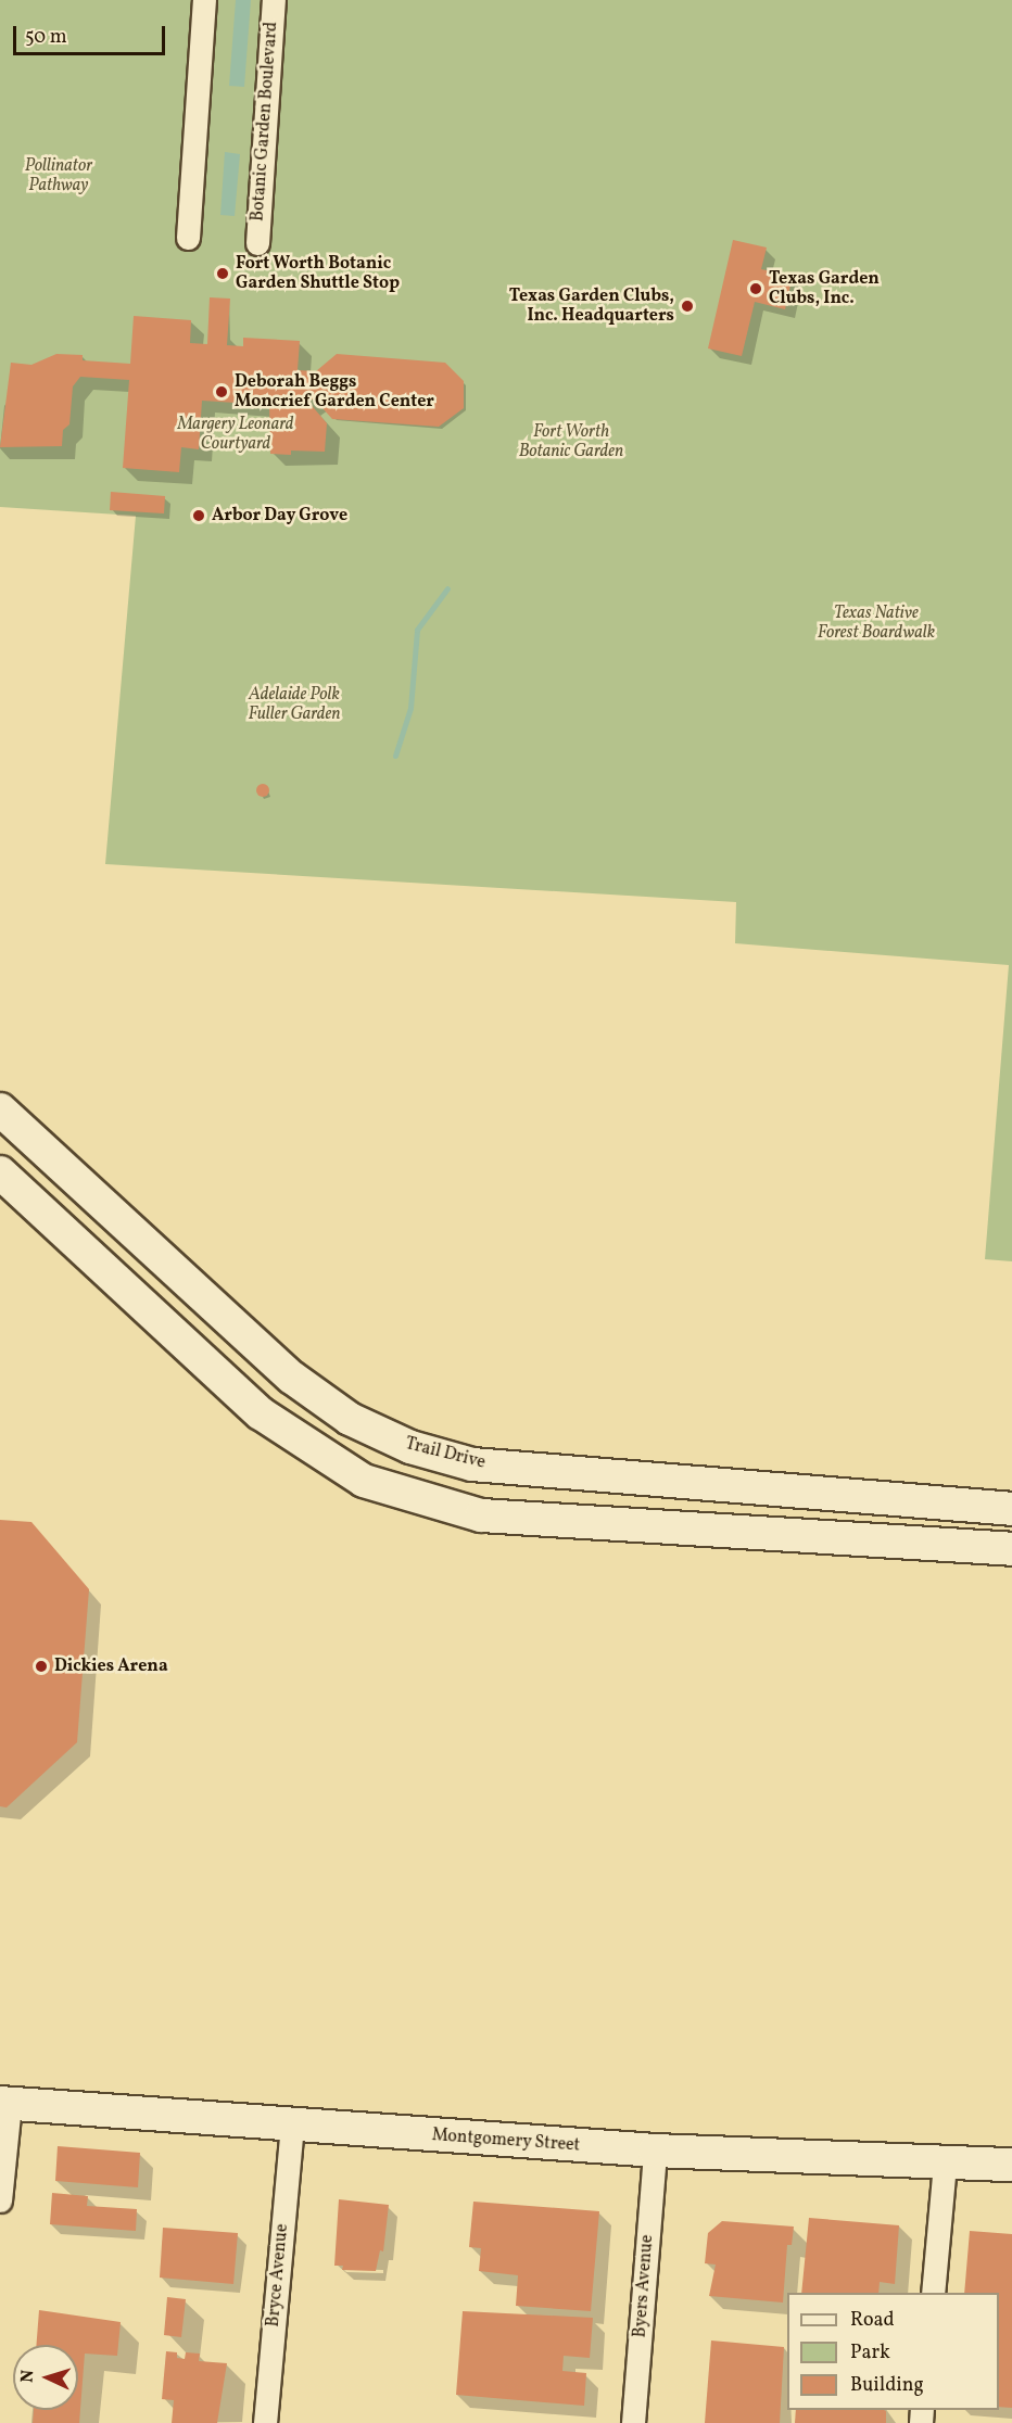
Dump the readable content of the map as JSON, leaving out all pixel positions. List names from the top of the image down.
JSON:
{
  "streets": {
    "street": [
      "Botanic Garden Boulevard",
      "Trail Drive",
      "Montgomery Street",
      "Bryce Avenue",
      "Byers Avenue"
    ]
  },
  "crossings": [
    ["Montgomery Street", "Bryce Avenue"],
    ["Montgomery Street", "Byers Avenue"]
  ],
  "parks": [
    "Pollinator Pathway",
    "Margery Leonard Courtyard",
    "Fort Worth Botanic Garden",
    "Texas Native Forest Boardwalk",
    "Adelaide Polk Fuller Garden"
  ],
  "places": [
    "Fort Worth Botanic Garden Shuttle Stop",
    "Texas Garden Clubs, Inc.",
    "Texas Garden Clubs, Inc. Headquarters",
    "Deborah Beggs Moncrief Garden Center",
    "Arbor Day Grove",
    "Dickies Arena"
  ],
  "legend": ["Road", "Park", "Building"],
  "scale_bar": "50 m",
  "north": "left"
}
